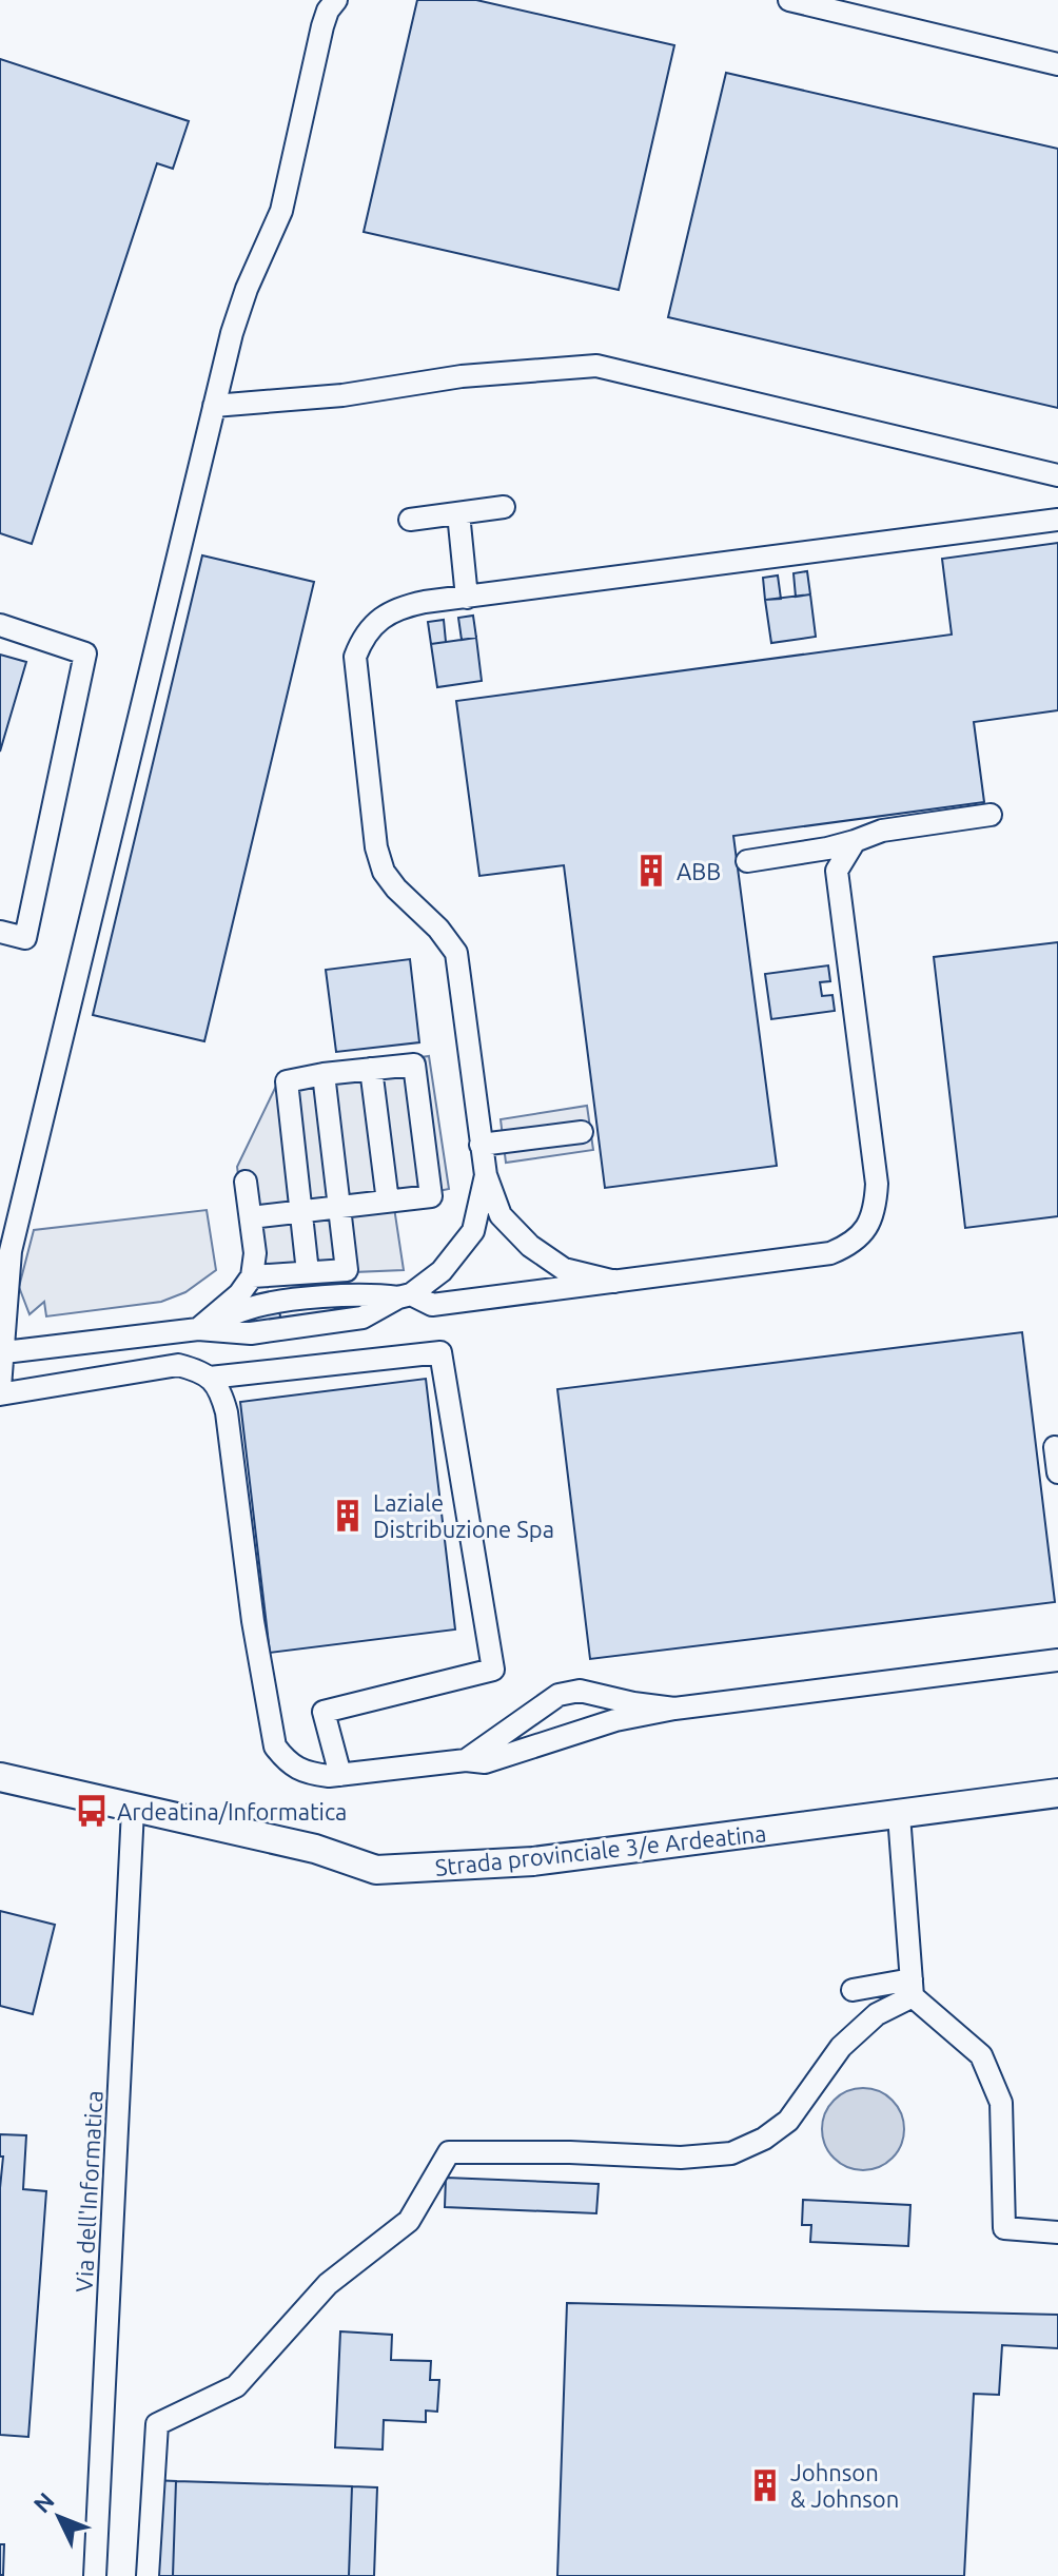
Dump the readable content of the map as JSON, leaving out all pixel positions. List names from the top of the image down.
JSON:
{
  "streets": {
    "main road": ["Strada provinciale 3/e Ardeatina"],
    "street": ["Via dell'Informatica"]
  },
  "crossings": [
    ["Strada provinciale 3/e Ardeatina", "Via dell'Informatica"]
  ],
  "places": {
    "building": ["ABB", "Laziale Distribuzione Spa", "Johnson & Johnson"],
    "bus stop": ["Ardeatina/Informatica"]
  },
  "north": "top left"
}
